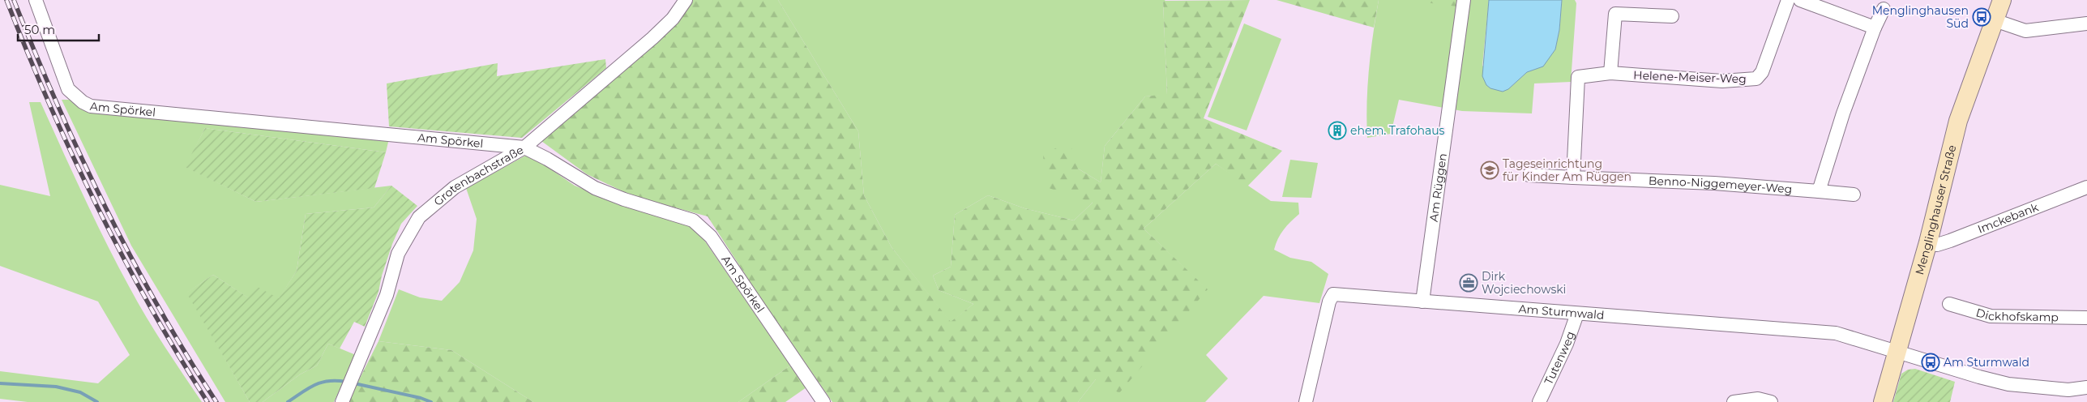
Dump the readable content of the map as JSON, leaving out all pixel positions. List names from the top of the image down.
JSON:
{
  "streets": {
    "street": [
      "Helene-Meiser-Weg",
      "Am Spörkel",
      "Grotenbachstraße",
      "Benno-Niggemeyer-Weg",
      "Am Rüggen",
      "Menglinghauser Straße",
      "Imckebank",
      "Am Sturmwald",
      "Dickhofskamp",
      "Tutenweg"
    ]
  },
  "crossings": [
    ["Helene-Meiser-Weg", "Benno-Niggemeyer-Weg"],
    ["Am Spörkel", "Grotenbachstraße"],
    ["Am Rüggen", "Am Sturmwald"],
    ["Menglinghauser Straße", "Imckebank"],
    ["Menglinghauser Straße", "Am Sturmwald"],
    ["Am Sturmwald", "Tutenweg"]
  ],
  "places": {
    "bus stop": ["Menglinghausen Süd", "Am Sturmwald"],
    "building": ["ehem. Trafohaus"],
    "school or university": ["Tageseinrichtung für Kinder Am Rüggen"],
    "office": ["Dirk Wojciechowski"]
  },
  "scale_bar": "50 m"
}
